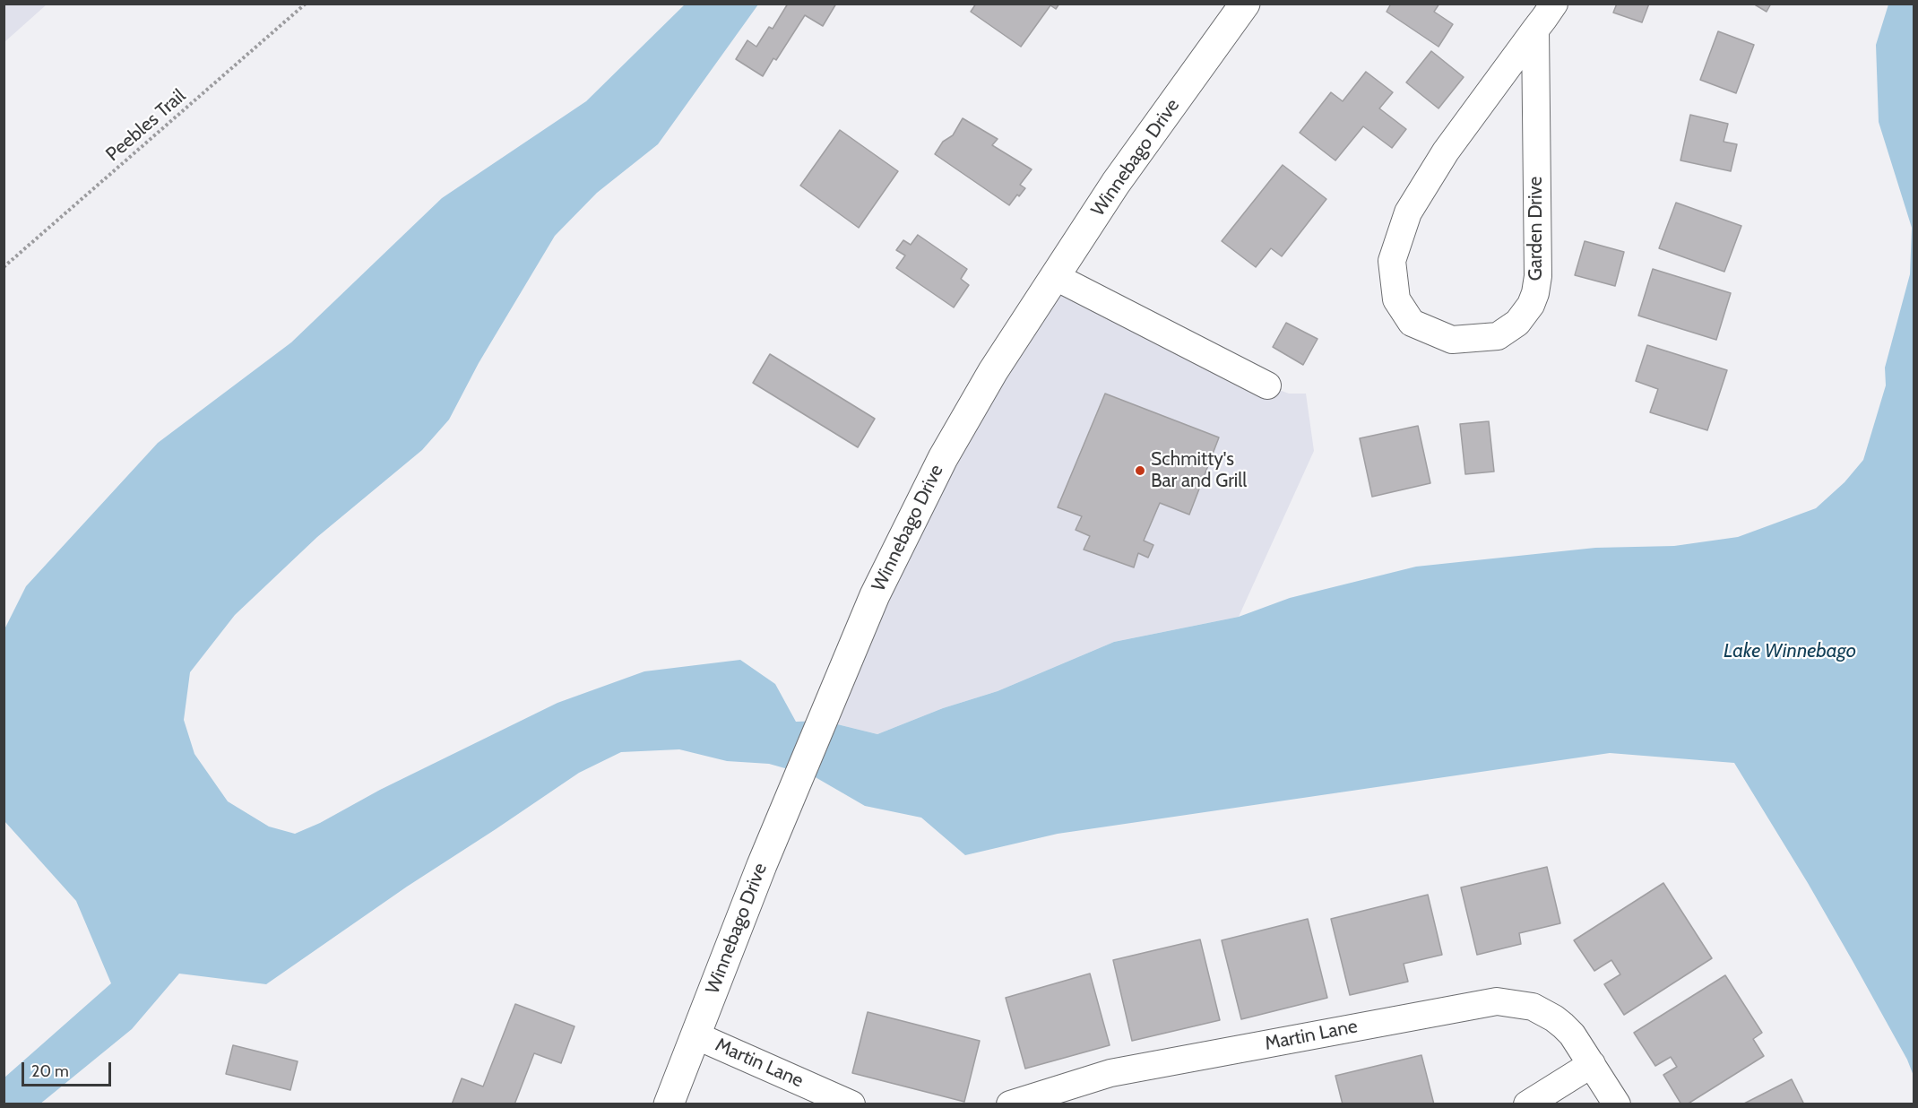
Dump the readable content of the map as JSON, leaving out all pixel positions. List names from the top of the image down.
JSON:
{
  "streets": {
    "main road": ["Winnebago Drive"],
    "street": ["Garden Drive", "Martin Lane"],
    "path": ["Peebles Trail"]
  },
  "crossings": [
    ["Winnebago Drive", "Martin Lane"]
  ],
  "water": ["Lake Winnebago"],
  "places": ["Schmitty's Bar and Grill"],
  "scale_bar": "20 m"
}
